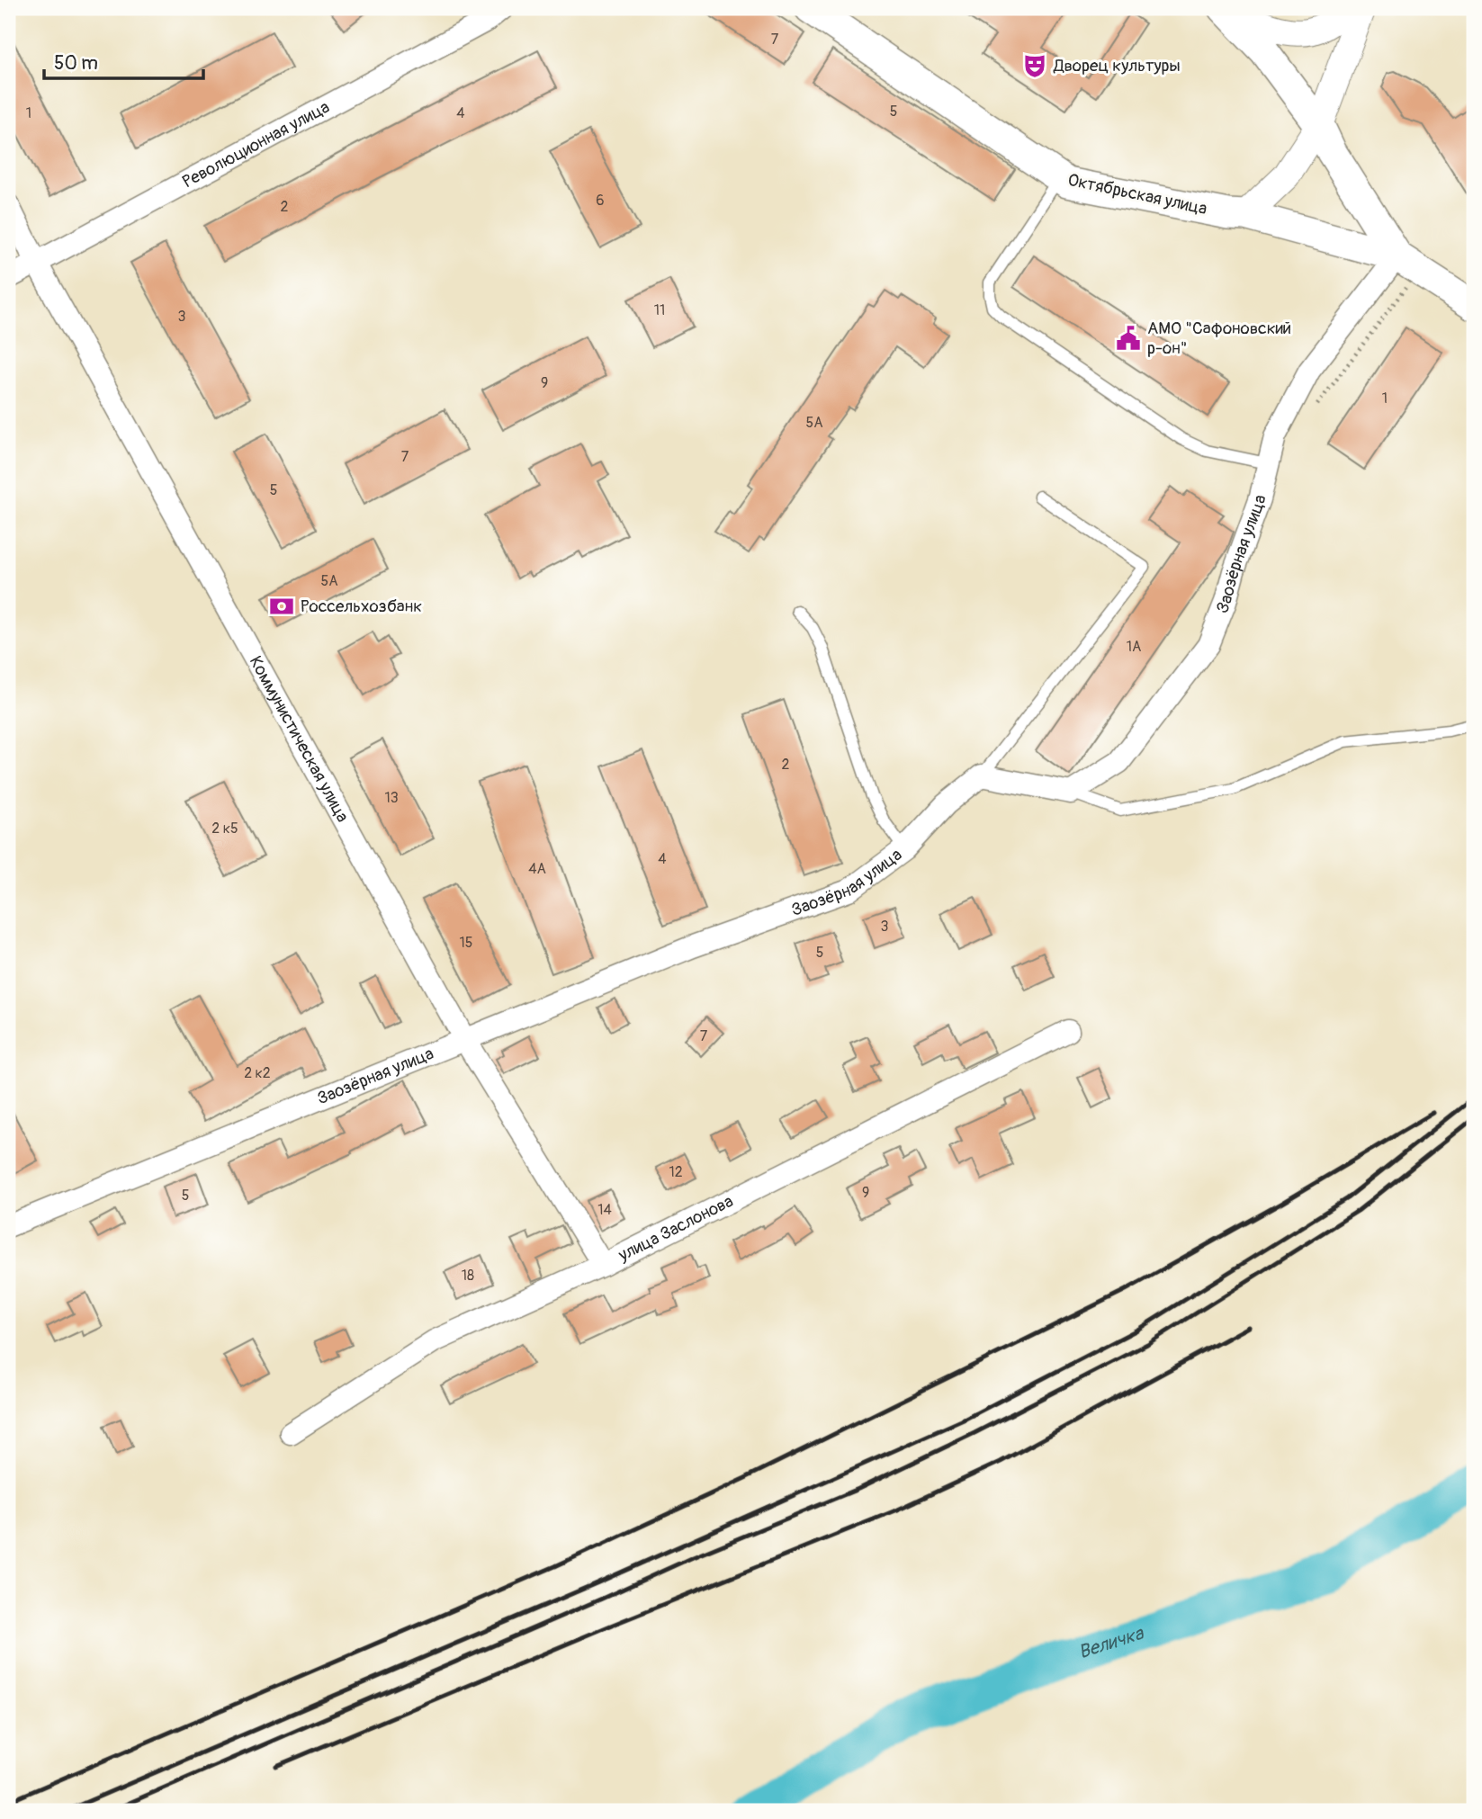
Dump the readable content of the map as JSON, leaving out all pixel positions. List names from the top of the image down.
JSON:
{
  "streets": {
    "main road": ["Октябрьская улица"],
    "street": [
      "Революционная улица",
      "Заозёрная улица",
      "Коммунистическая улица",
      "улица Заслонова"
    ]
  },
  "crossings": [
    ["Революционная улица", "Коммунистическая улица"],
    ["Октябрьская улица", "Заозёрная улица"],
    ["Заозёрная улица", "Коммунистическая улица"],
    ["Коммунистическая улица", "улица Заслонова"]
  ],
  "water": ["Величка"],
  "places": {
    "theatre": ["Дворец культуры"],
    "public building": ["АМО \"Сафоновский р-он\""],
    "bank": ["Россельхозбанк"]
  },
  "house_numbers": [
    "7",
    "5",
    "1",
    "4",
    "6",
    "2",
    "11",
    "3",
    "9",
    "1",
    "5А",
    "7",
    "5",
    "5А",
    "1А",
    "2",
    "13",
    "2 к5",
    "4",
    "4А",
    "3",
    "15",
    "5",
    "7",
    "2 к2",
    "12",
    "9",
    "5",
    "14",
    "18"
  ],
  "scale_bar": "50 m"
}
